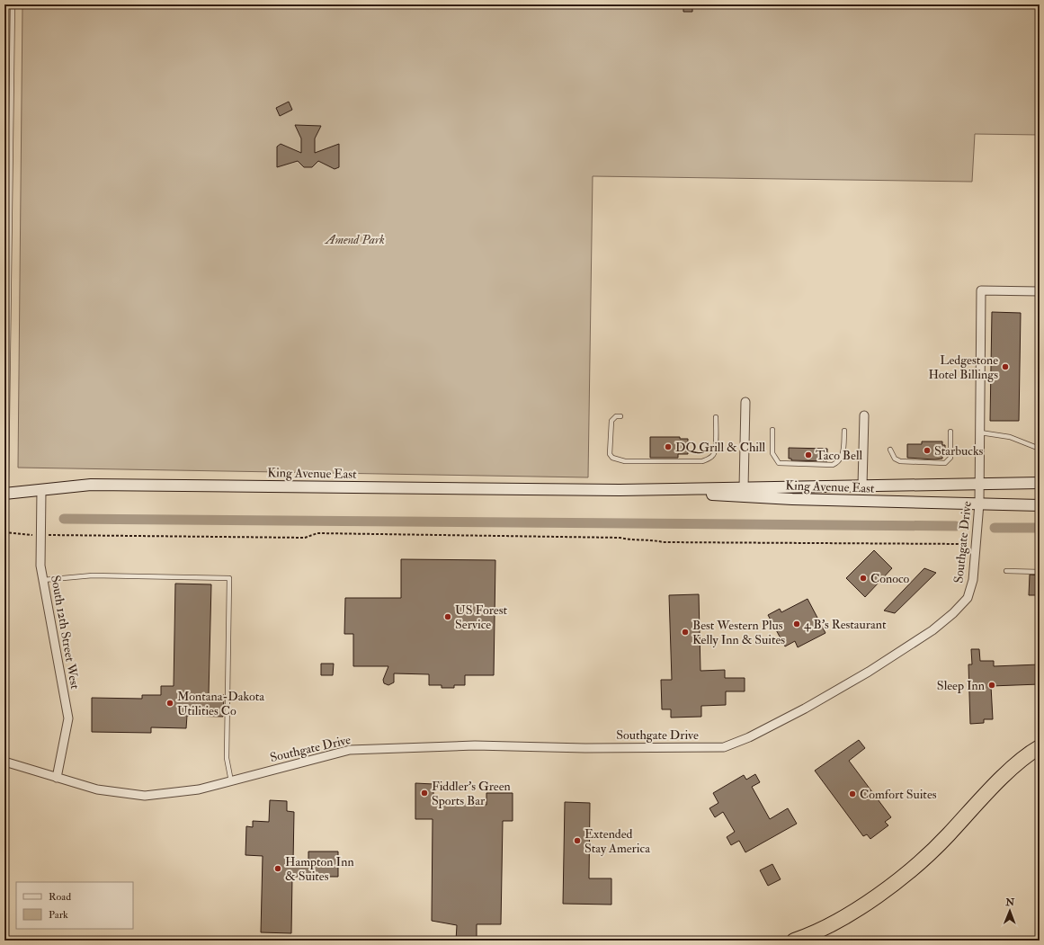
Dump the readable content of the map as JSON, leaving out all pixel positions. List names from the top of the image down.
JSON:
{
  "streets": {
    "main road": ["King Avenue East"],
    "street": ["Southgate Drive", "South 12th Street West"]
  },
  "crossings": [
    ["King Avenue East", "Southgate Drive"],
    ["King Avenue East", "South 12th Street West"],
    ["Southgate Drive", "South 12th Street West"]
  ],
  "parks": ["Amend Park"],
  "places": [
    "Ledgestone Hotel Billings",
    "DQ Grill & Chill",
    "Starbucks",
    "Taco Bell",
    "Conoco",
    "US Forest Service",
    "4 B's Restaurant",
    "Best Western Plus Kelly Inn & Suites",
    "Sleep Inn",
    "Montana-Dakota Utilities Co",
    "Fiddler's Green Sports Bar",
    "Comfort Suites",
    "Extended Stay America",
    "Hampton Inn & Suites"
  ],
  "legend": ["Road", "Park"],
  "north": "top"
}
